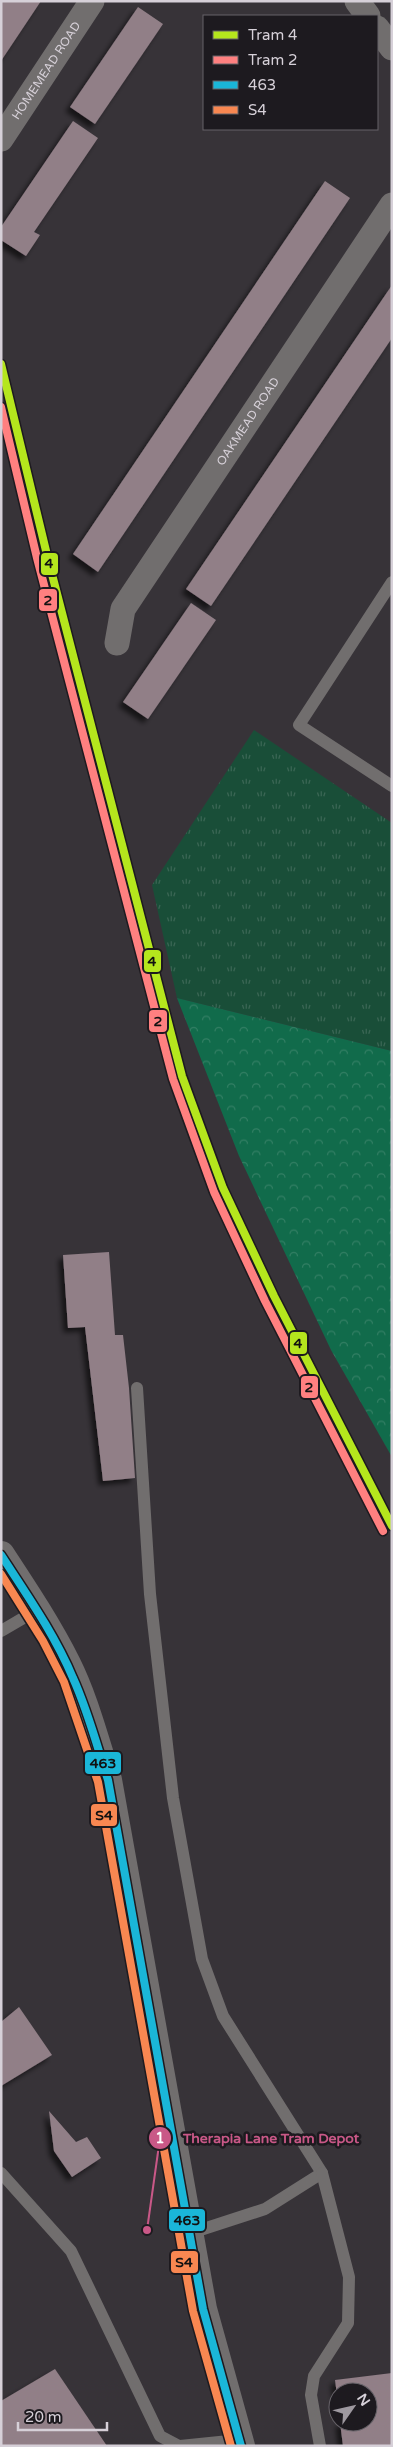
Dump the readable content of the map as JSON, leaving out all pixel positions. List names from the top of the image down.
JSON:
{
  "streets": {
    "street": ["HOMEMEAD ROAD", "OAKMEAD ROAD"]
  },
  "places": ["Therapia Lane Tram Depot"],
  "lines": [
    "tram line 4",
    "tram line 2",
    "transit line 463",
    "transit line S4"
  ],
  "legend": [
    "Tram 4",
    "Tram 2",
    "463",
    "S4"
  ],
  "scale_bar": "20 m",
  "north": "top right"
}
